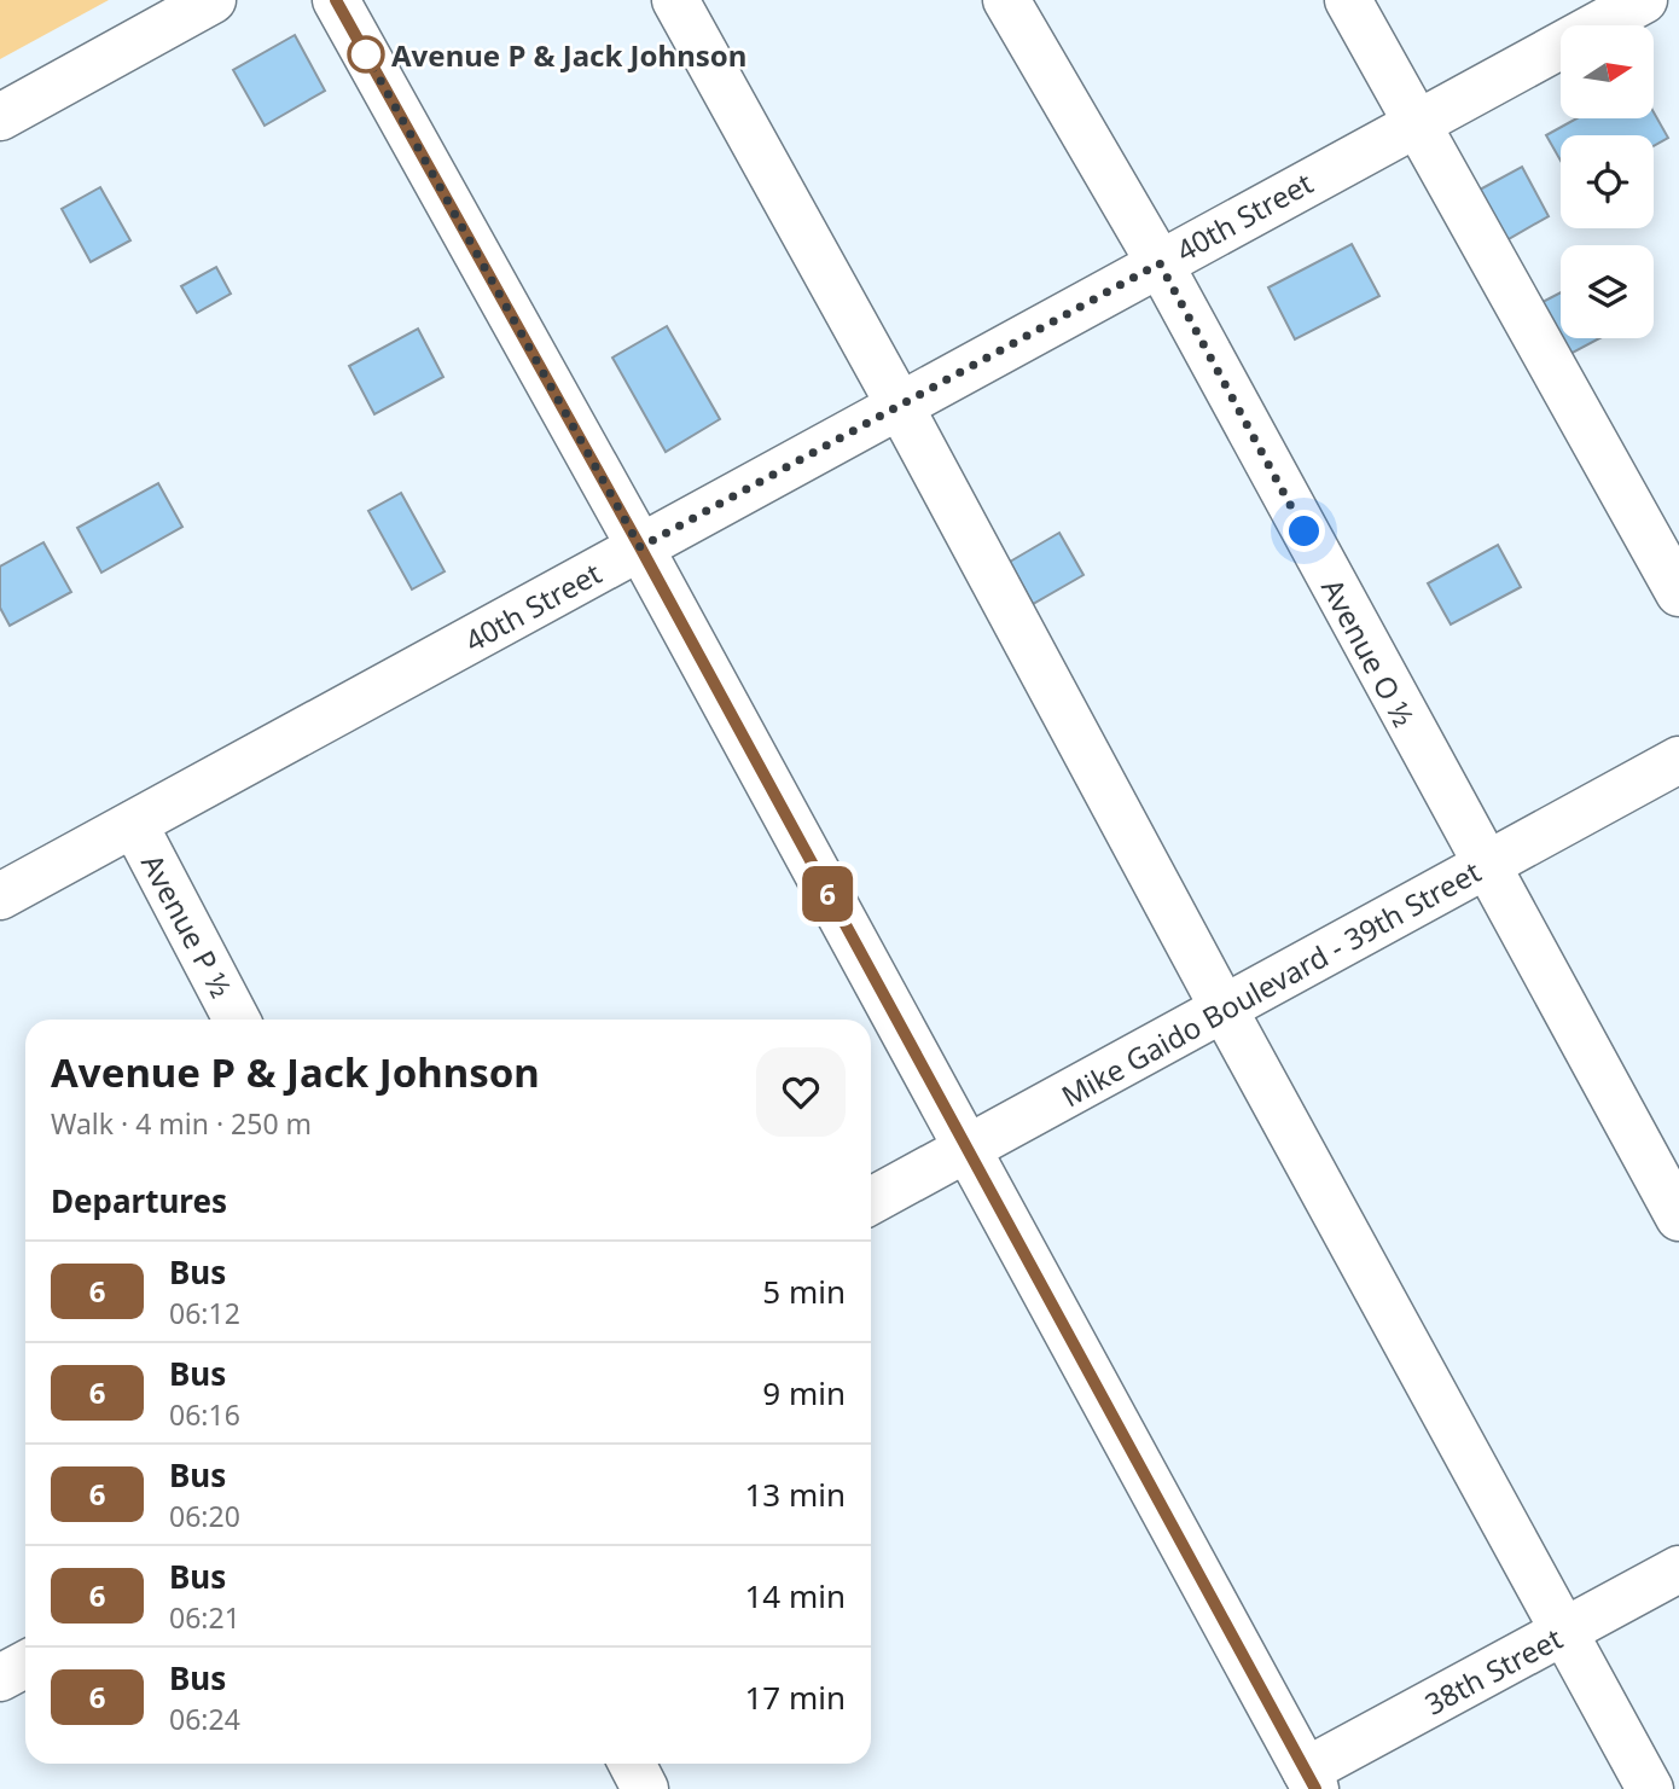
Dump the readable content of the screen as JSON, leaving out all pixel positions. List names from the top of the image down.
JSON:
{
  "streets": {
    "street": [
      "40th Street",
      "Avenue O ½",
      "Avenue P ½",
      "Mike Gaido Boulevard - 39th Street",
      "38th Street"
    ]
  },
  "crossings": [
    ["40th Street", "Avenue O ½"],
    ["40th Street", "Avenue P ½"],
    ["Avenue O ½", "Mike Gaido Boulevard - 39th Street"]
  ],
  "places": ["Avenue P & Jack Johnson"],
  "lines": ["bus line 6"],
  "north": "right",
  "page": {
    "on_map": "6",
    "heading": [
      ["Avenue P & Jack Johnson", "Walk · 4 min · 250 m"],
      "Departures"
    ],
    "list": [
      {
        "mark": "6",
        "name": "Bus",
        "note": "06:12",
        "value": "5 min"
      },
      {
        "mark": "6",
        "name": "Bus",
        "note": "06:16",
        "value": "9 min"
      },
      {
        "mark": "6",
        "name": "Bus",
        "note": "06:20",
        "value": "13 min"
      },
      {
        "mark": "6",
        "name": "Bus",
        "note": "06:21",
        "value": "14 min"
      },
      {
        "mark": "6",
        "name": "Bus",
        "note": "06:24",
        "value": "17 min"
      }
    ]
  }
}
